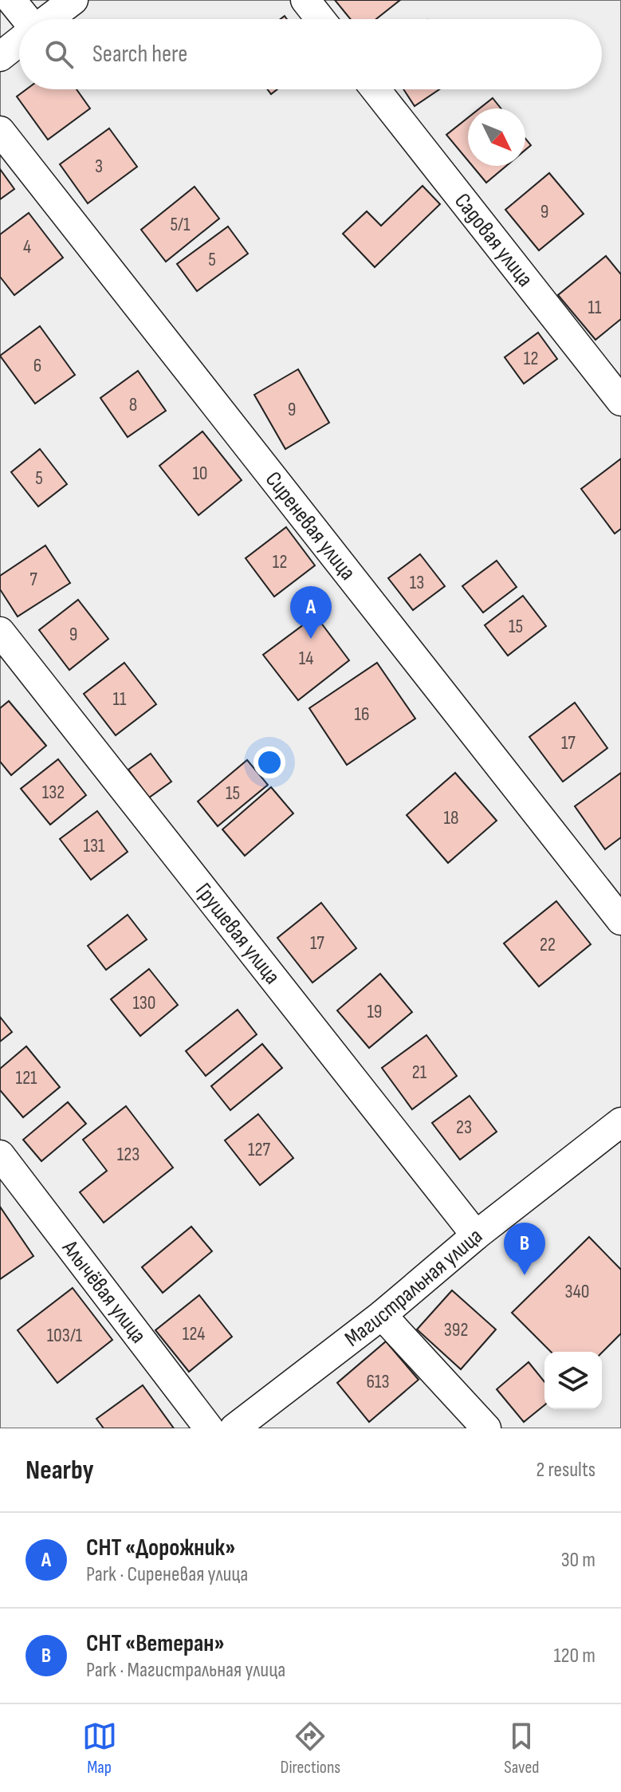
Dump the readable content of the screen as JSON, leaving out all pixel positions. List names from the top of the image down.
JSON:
{
  "streets": {
    "street": [
      "Садовая улица",
      "Сиреневая улица",
      "Грушевая улица",
      "Магистральная улица",
      "Алычёвая улица"
    ]
  },
  "crossings": [
    ["Грушевая улица", "Магистральная улица"]
  ],
  "house_numbers": [
    "3",
    "9",
    "5/1",
    "4",
    "5",
    "11",
    "12",
    "6",
    "8",
    "9",
    "10",
    "5",
    "12",
    "7",
    "13",
    "15",
    "9",
    "14",
    "11",
    "16",
    "17",
    "132",
    "15",
    "18",
    "131",
    "17",
    "22",
    "130",
    "19",
    "21",
    "121",
    "23",
    "127",
    "123",
    "340",
    "392",
    "124",
    "103/1",
    "613"
  ],
  "north": "bottom right",
  "page": {
    "search": "Search here",
    "pins": ["A", "B"],
    "heading": ["Nearby", "2 results"],
    "list": [
      {
        "mark": "A",
        "name": "СНТ «Дорожник»",
        "note": "Park · Сиреневая улица",
        "value": "30 m"
      },
      {
        "mark": "B",
        "name": "СНТ «Ветеран»",
        "note": "Park · Магистральная улица",
        "value": "120 m"
      }
    ],
    "nav": ["Map", "Directions", "Saved"]
  }
}
